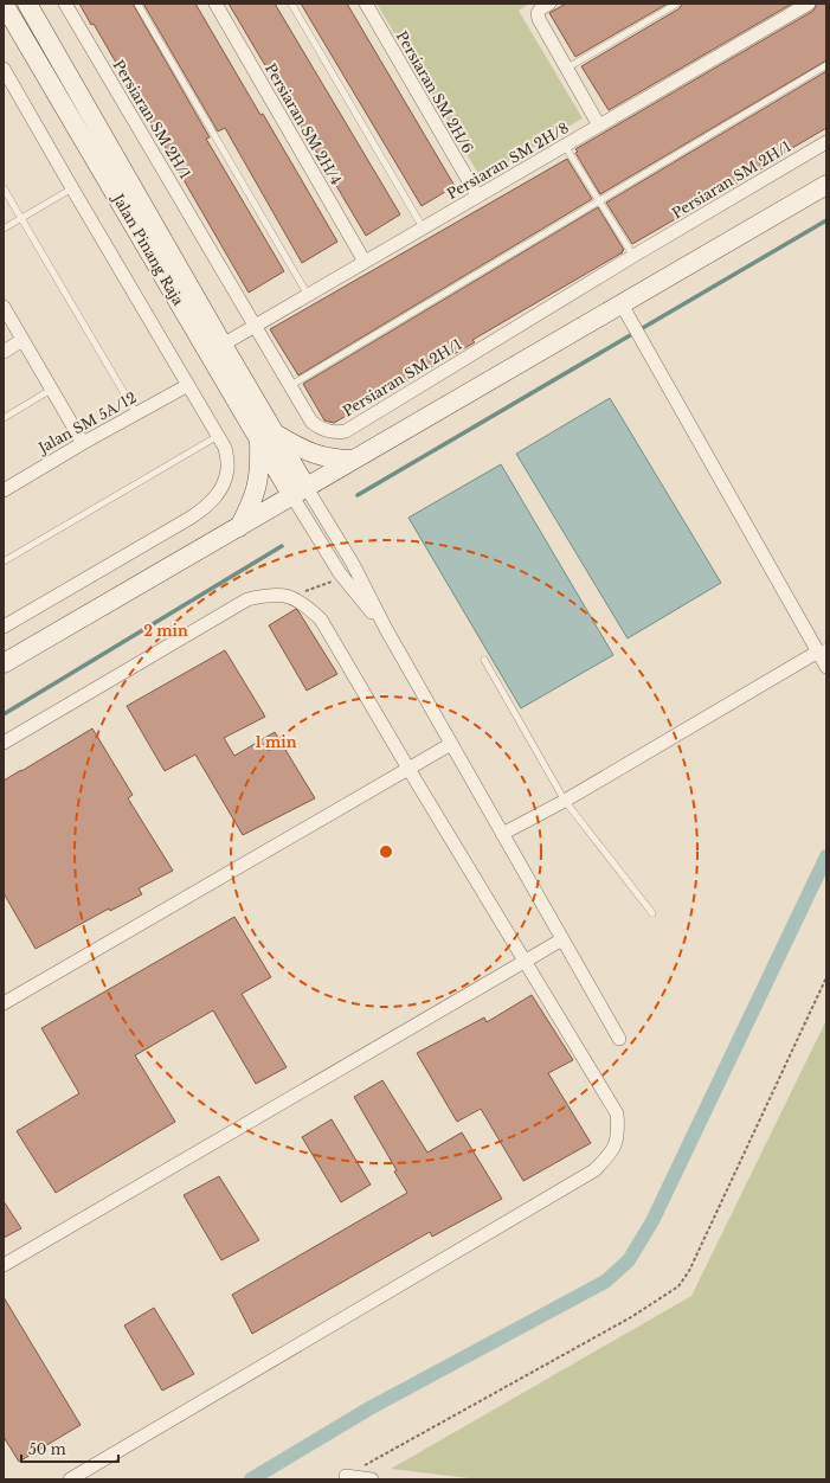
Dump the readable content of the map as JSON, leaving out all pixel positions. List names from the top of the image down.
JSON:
{
  "streets": {
    "main road": ["Jalan Pinang Raja"],
    "street": [
      "Persiaran SM 2H/6",
      "Persiaran SM 2H/1",
      "Persiaran SM 2H/4",
      "Persiaran SM 2H/8",
      "Jalan SM 5A/12"
    ]
  },
  "crossings": [
    ["Persiaran SM 2H/6", "Persiaran SM 2H/8"],
    ["Persiaran SM 2H/1", "Persiaran SM 2H/8"],
    ["Persiaran SM 2H/4", "Persiaran SM 2H/8"]
  ],
  "scale_bar": "50 m",
  "rings": ["2 min", "1 min"]
}
